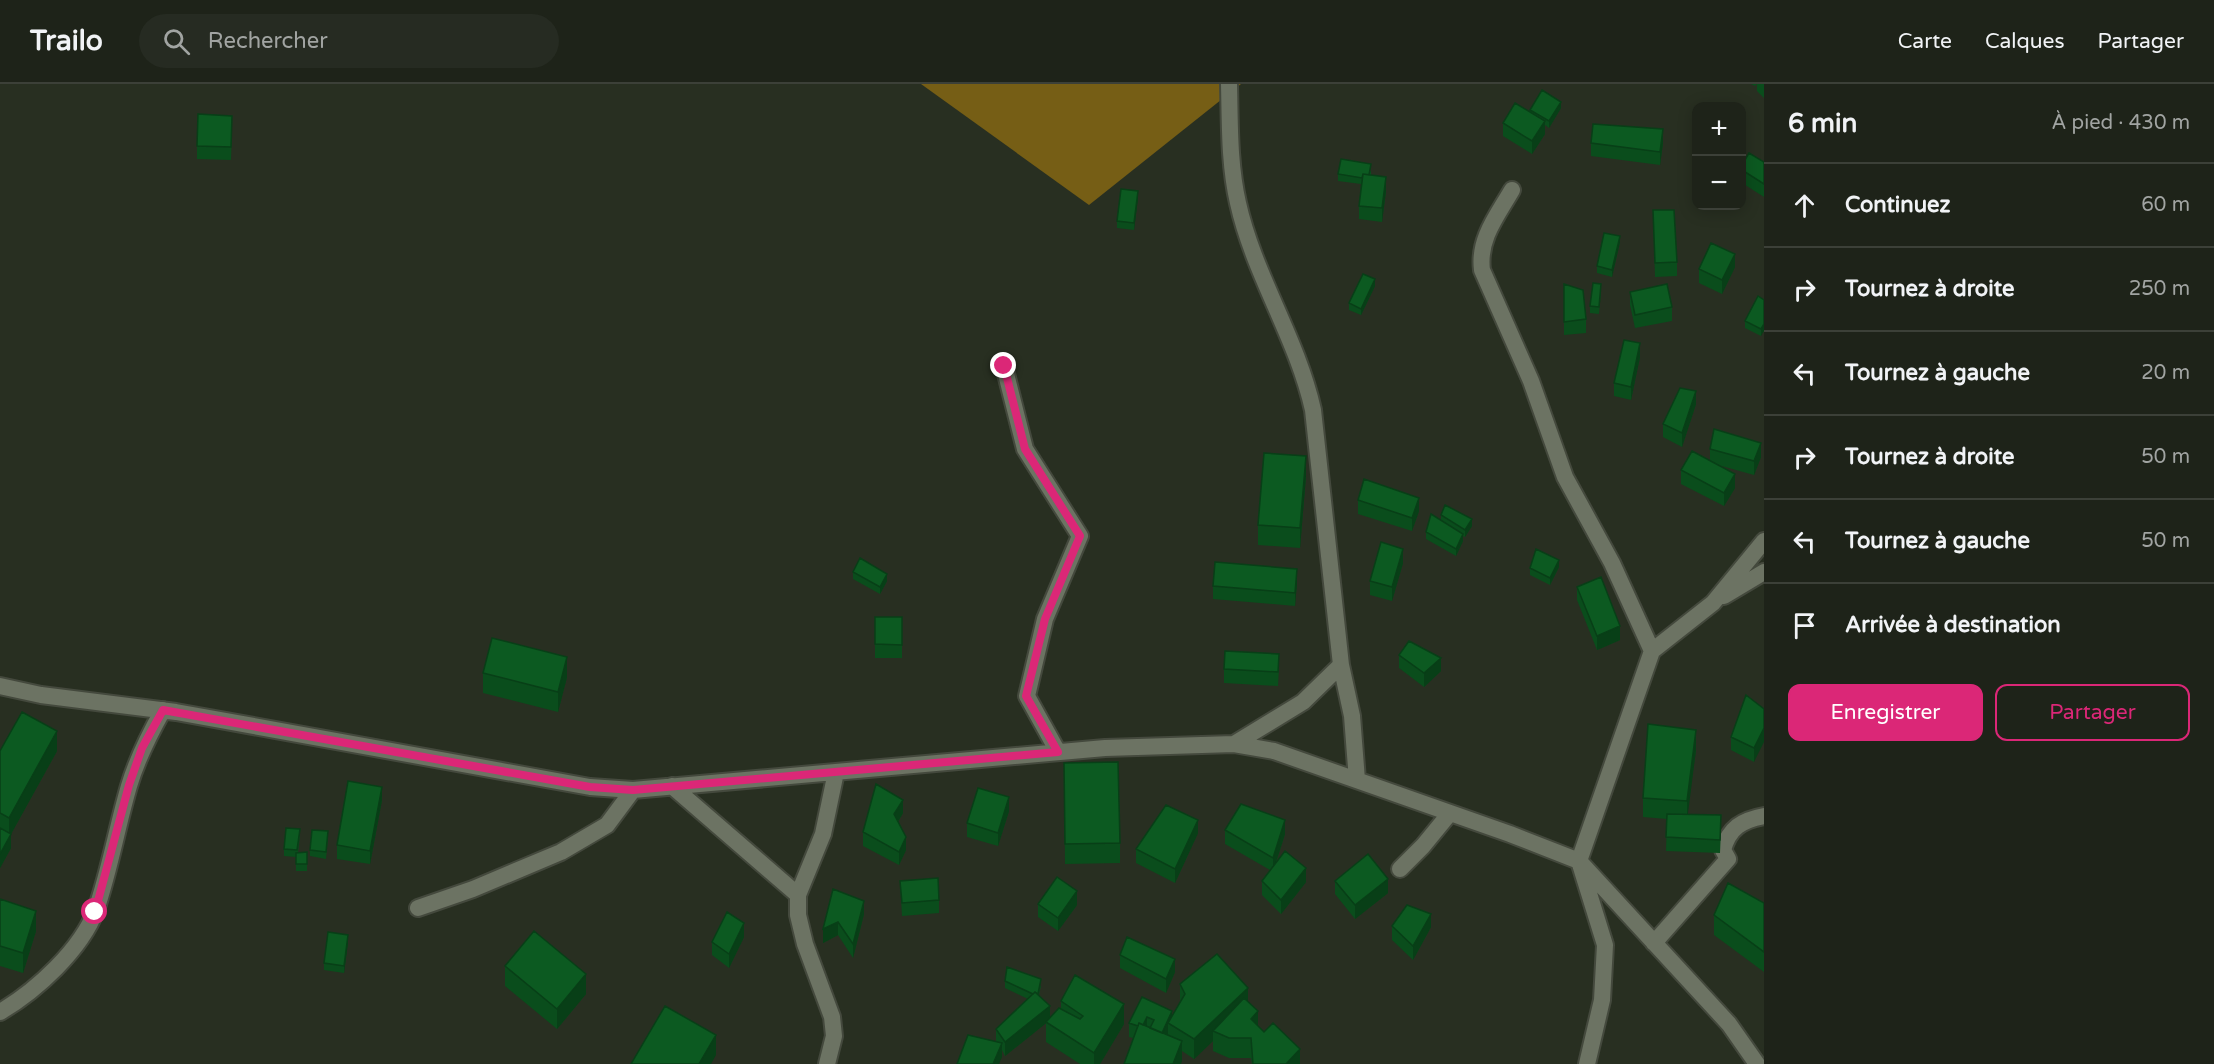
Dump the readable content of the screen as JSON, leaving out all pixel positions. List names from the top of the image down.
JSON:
{
  "page": {
    "header": "Trailo",
    "search": "Rechercher",
    "nav": ["Carte", "Calques", "Partager"],
    "heading": ["6 min", "À pied · 430 m"],
    "map_buttons": ["+", "−"],
    "list": [
      ["Continuez", "60 m"],
      ["Tournez à droite", "250 m"],
      ["Tournez à gauche", "20 m"],
      ["Tournez à droite", "50 m"],
      ["Tournez à gauche", "50 m"],
      "Arrivée à destination"
    ],
    "buttons": ["Enregistrer", "Partager"]
  }
}
